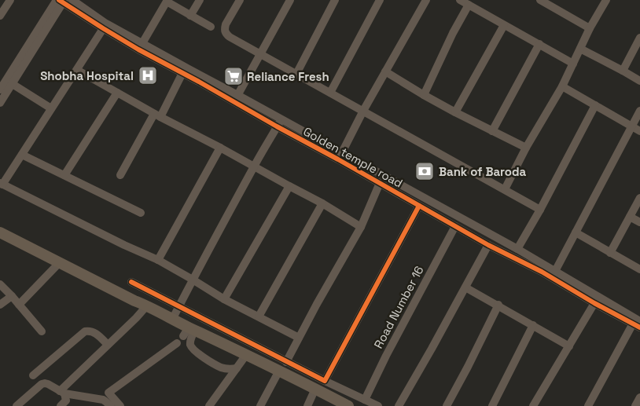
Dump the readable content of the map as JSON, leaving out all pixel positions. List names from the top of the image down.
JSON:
{
  "streets": {
    "street": ["Golden temple road", "Road Number 16"]
  },
  "crossings": [
    ["Golden temple road", "Road Number 16"]
  ],
  "places": {
    "hospital": ["Shobha Hospital"],
    "supermarket": ["Reliance Fresh"],
    "bank": ["Bank of Baroda"]
  }
}
